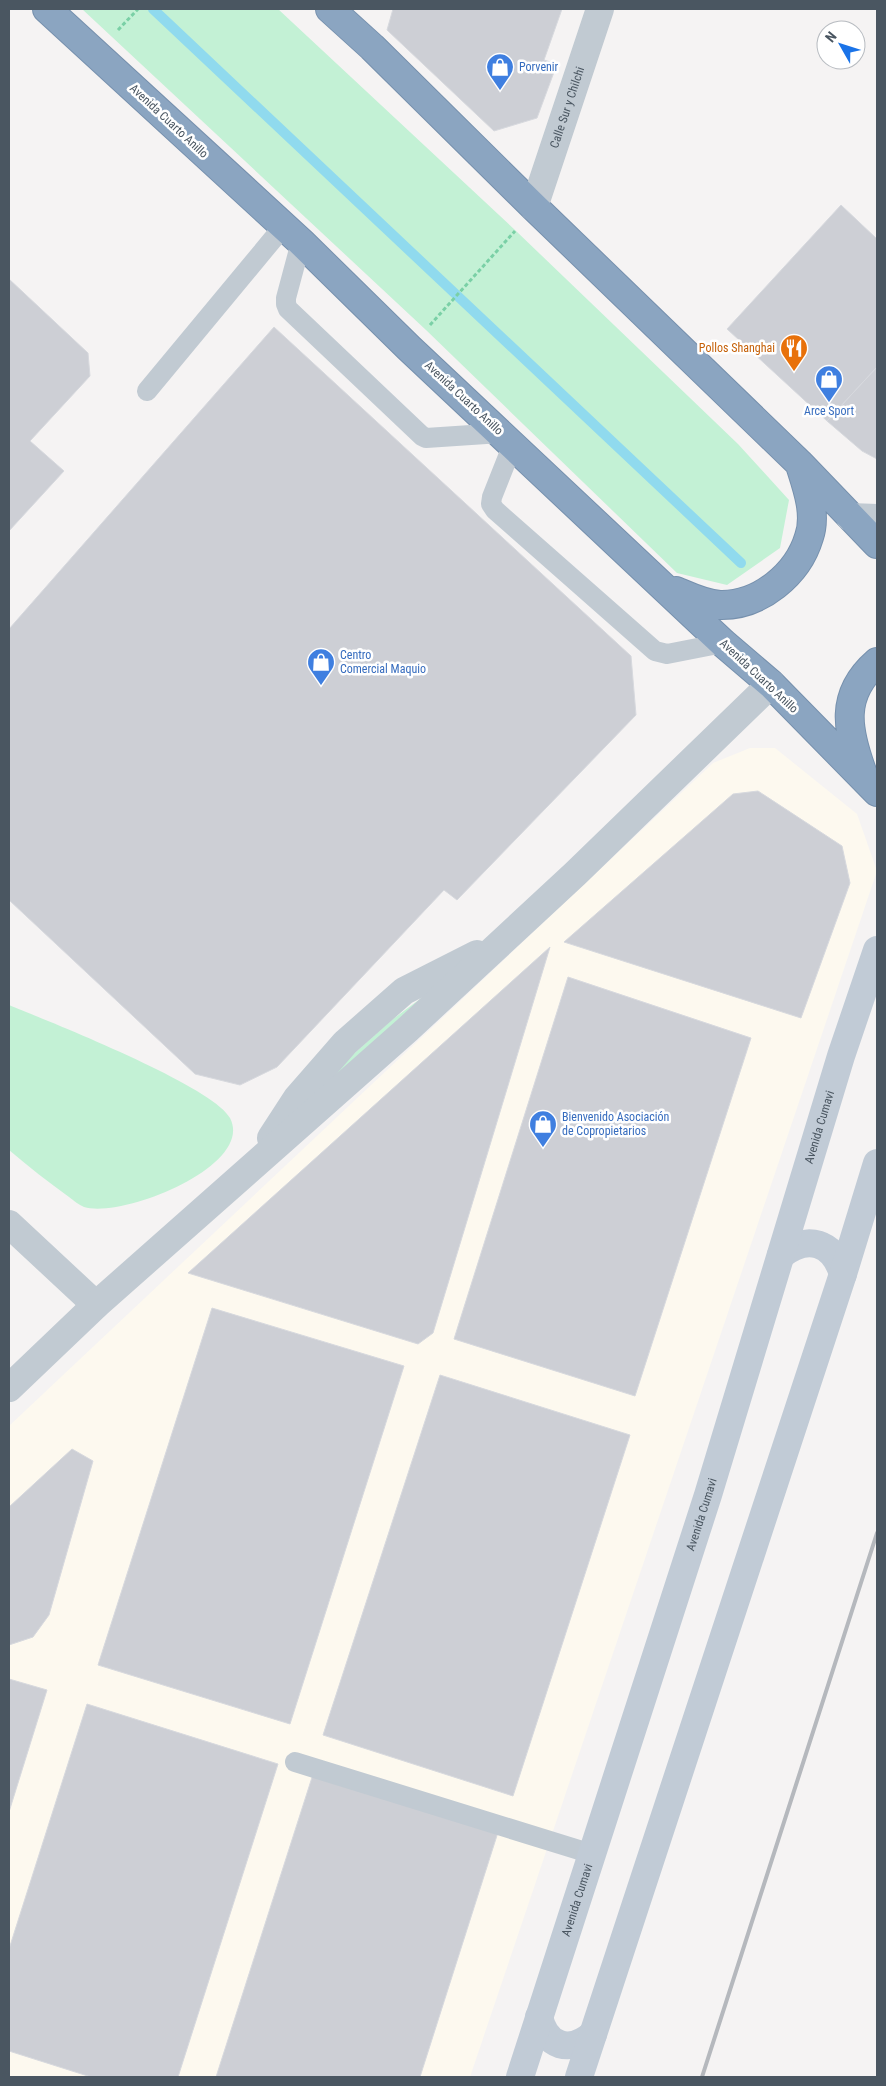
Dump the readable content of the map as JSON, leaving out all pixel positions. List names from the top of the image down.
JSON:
{
  "streets": {
    "highway": ["Avenida Cuarto Anillo"],
    "street": ["Calle Sur y Chilchi", "Avenida Cumavi"]
  },
  "places": {
    "shop": [
      "Porvenir",
      "Arce Sport",
      "Centro Comercial Maquio",
      "Bienvenido Asociación de Copropietarios"
    ],
    "restaurant": ["Pollos Shanghai"]
  },
  "north": "top left"
}
